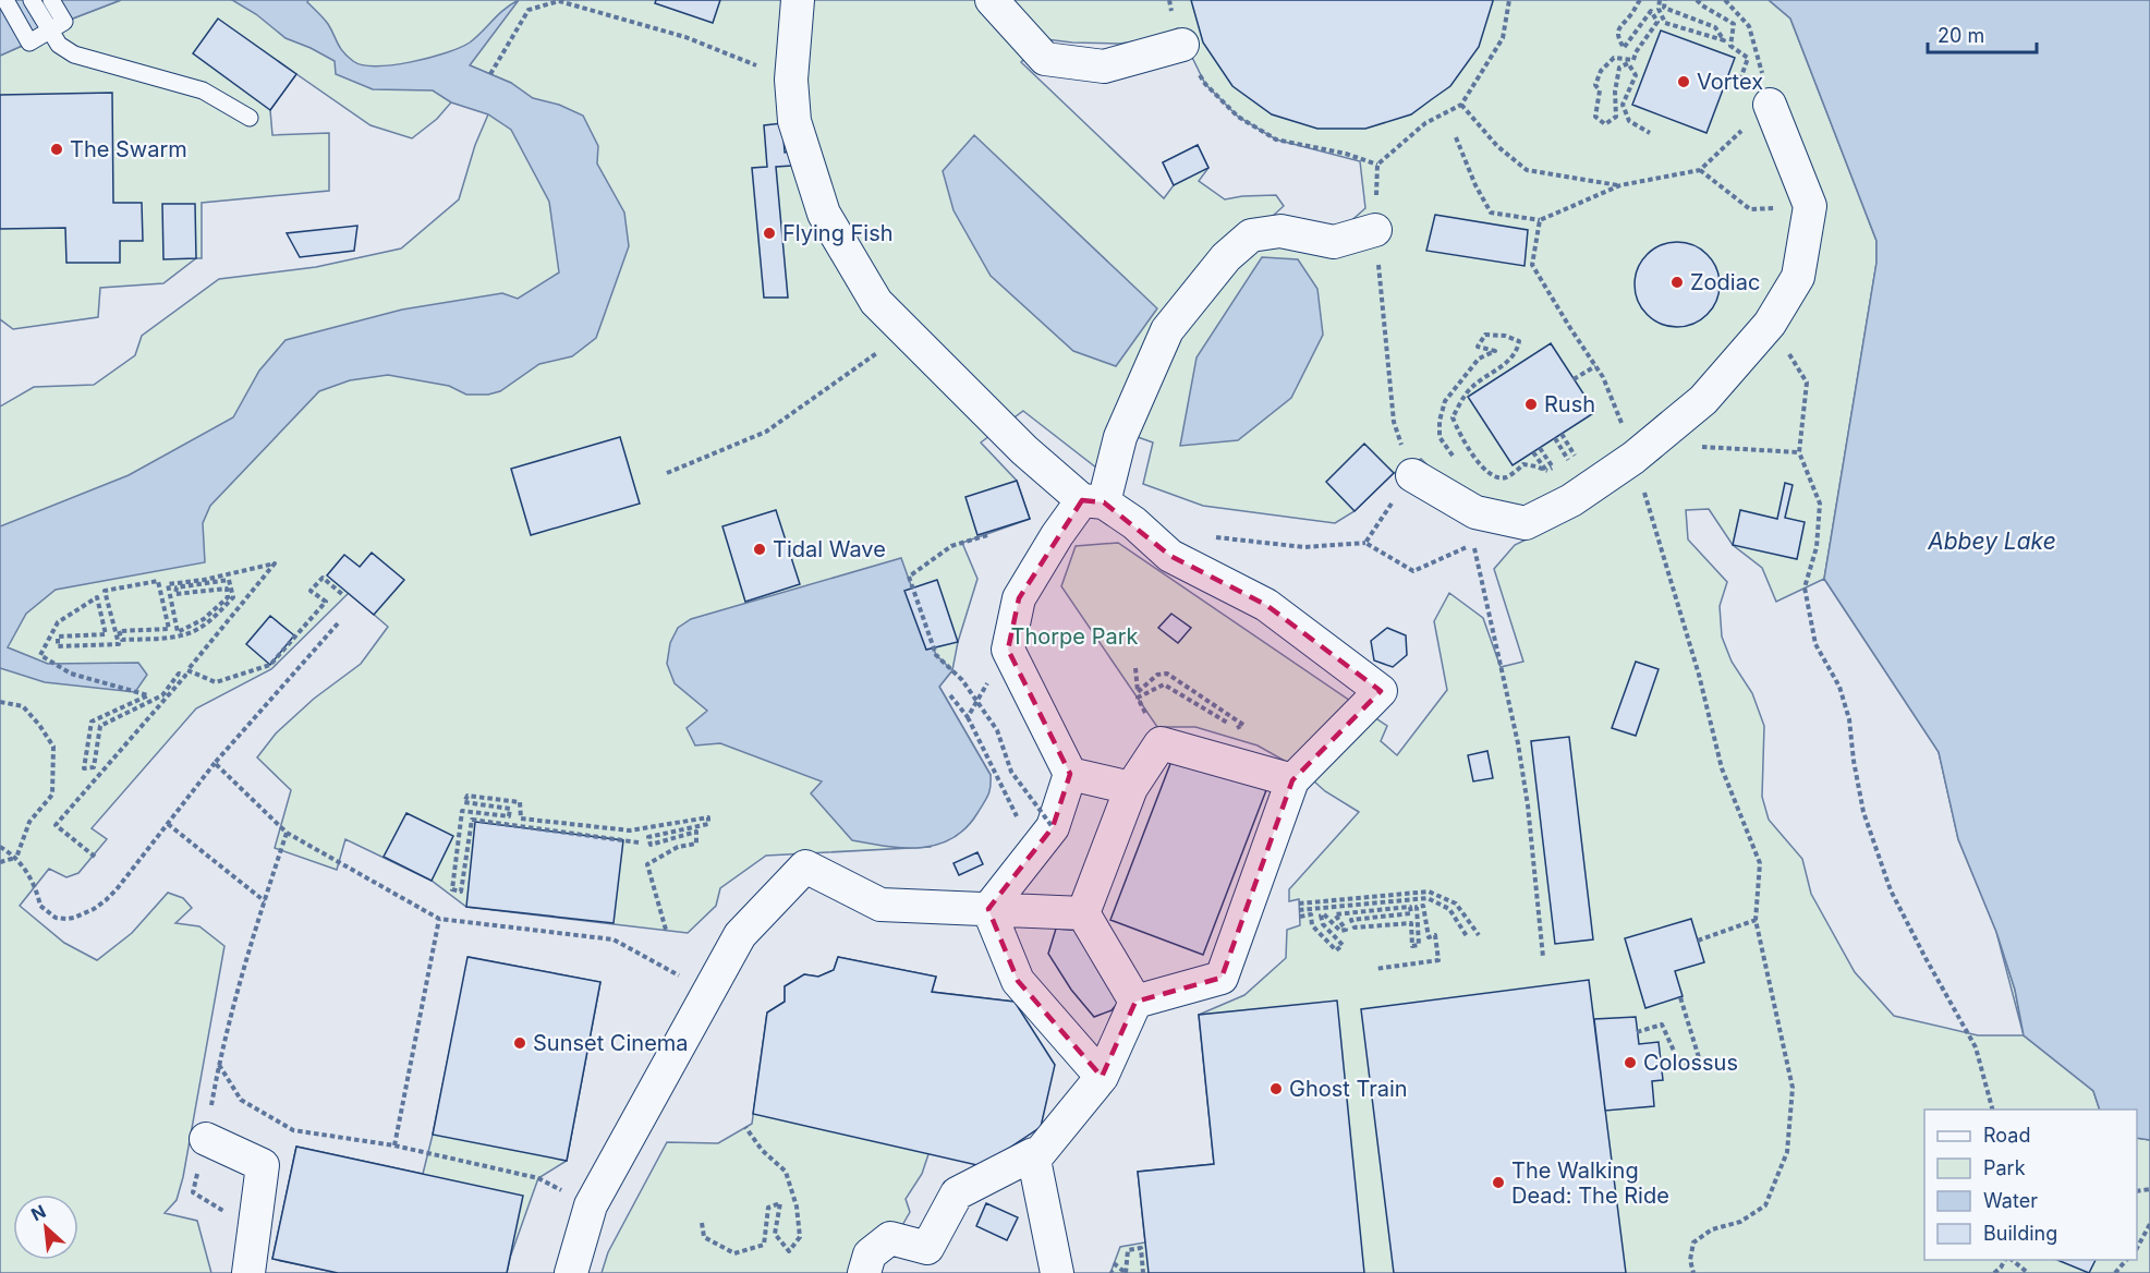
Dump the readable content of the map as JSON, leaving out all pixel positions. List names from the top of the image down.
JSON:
{
  "water": ["Abbey Lake"],
  "parks": ["Thorpe Park"],
  "places": [
    "Vortex",
    "The Swarm",
    "Flying Fish",
    "Zodiac",
    "Rush",
    "Tidal Wave",
    "Sunset Cinema",
    "Colossus",
    "Ghost Train",
    "The Walking Dead: The Ride"
  ],
  "legend": [
    "Road",
    "Park",
    "Water",
    "Building"
  ],
  "scale_bar": "20 m",
  "north": "top left"
}
